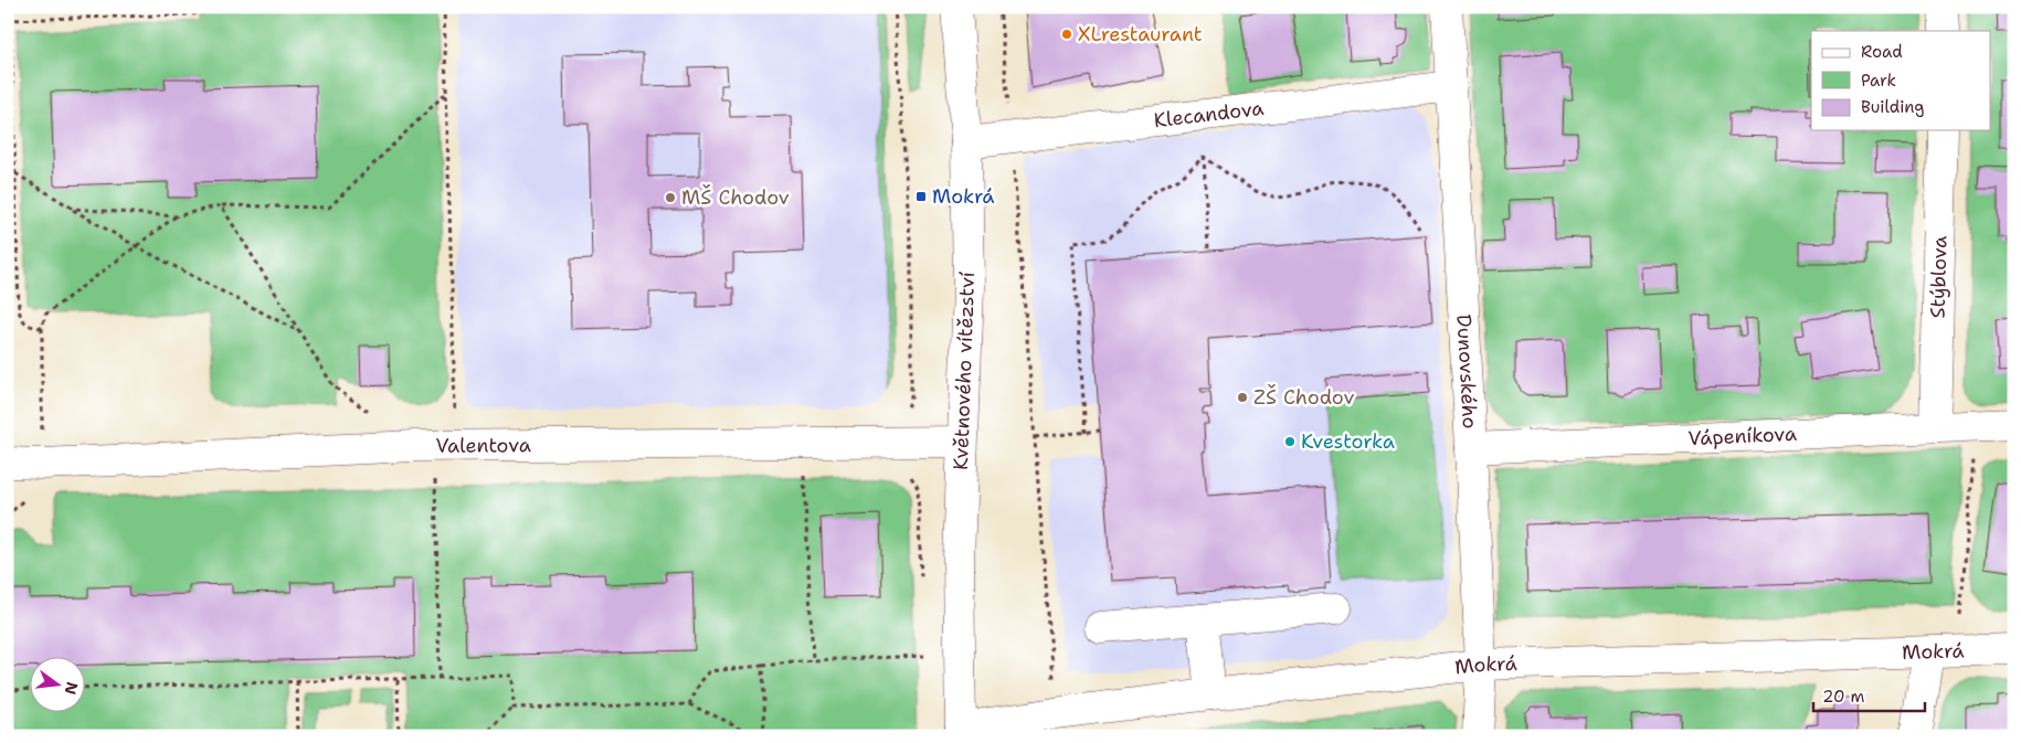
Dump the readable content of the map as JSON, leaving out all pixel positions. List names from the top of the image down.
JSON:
{
  "streets": {
    "street": [
      "Klecandova",
      "Stýblova",
      "Květnového vítězství",
      "Dunovského",
      "Vápeníkova",
      "Valentova",
      "Mokrá"
    ]
  },
  "crossings": [
    ["Klecandova", "Květnového vítězství"],
    ["Klecandova", "Dunovského"],
    ["Stýblova", "Vápeníkova"],
    ["Květnového vítězství", "Valentova"],
    ["Květnového vítězství", "Mokrá"],
    ["Dunovského", "Vápeníkova"],
    ["Dunovského", "Mokrá"]
  ],
  "places": {
    "other": [
      "XLrestaurant",
      "MŠ Chodov",
      "ZŠ Chodov",
      "Kvestorka"
    ],
    "transit": ["Mokrá"]
  },
  "legend": ["Road", "Park", "Building"],
  "scale_bar": "20 m",
  "north": "right"
}
